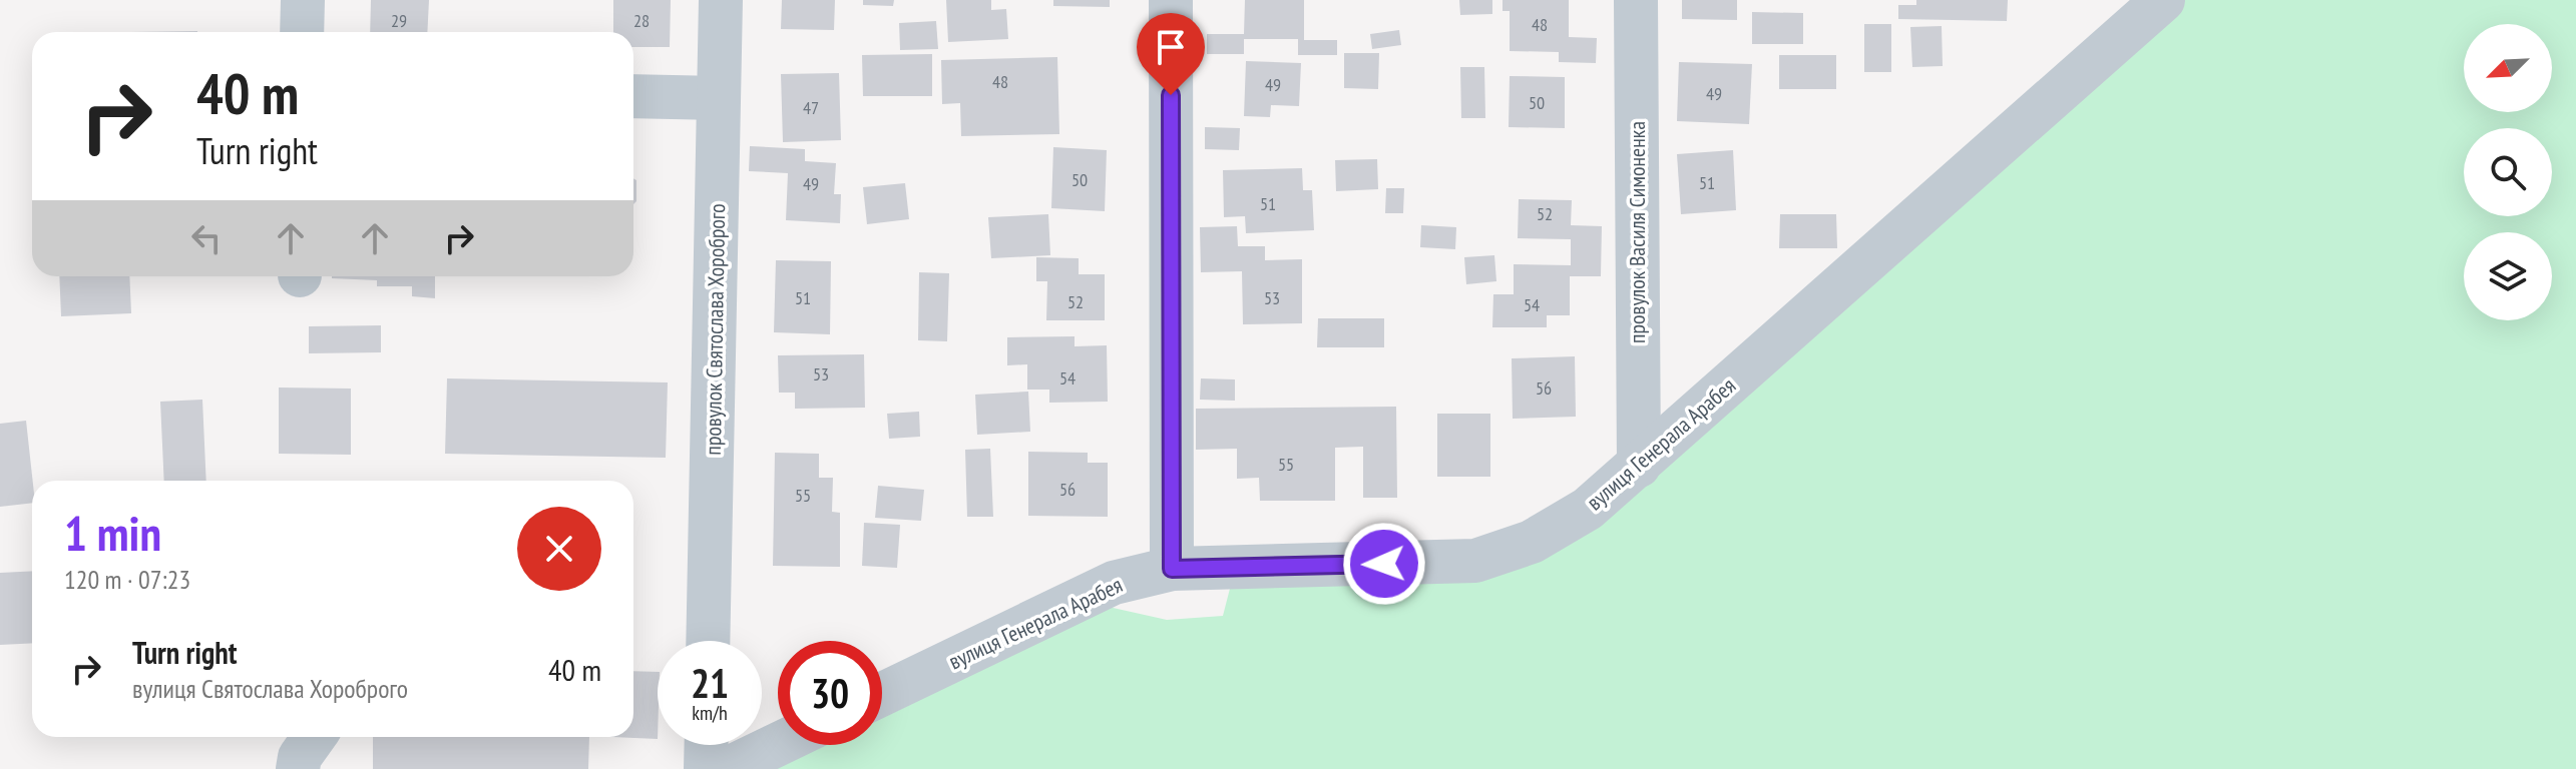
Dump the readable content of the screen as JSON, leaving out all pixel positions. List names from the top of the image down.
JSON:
{
  "streets": {
    "street": ["провулок Василя Симоненка", "провулок Святослава Хороброго", "вулиця Генерала Арабея"]
  },
  "crossings": [
    ["провулок Василя Симоненка", "вулиця Генерала Арабея"]
  ],
  "house_numbers": [
    "29",
    "28",
    "48",
    "48",
    "49",
    "49",
    "50",
    "47",
    "50",
    "51",
    "49",
    "51",
    "52",
    "51",
    "53",
    "52",
    "54",
    "53",
    "54",
    "56",
    "55",
    "56",
    "55"
  ],
  "north": "bottom left",
  "page": {
    "turn": ["40 m", "Turn right"],
    "heading": ["1 min", "120 m · 07:23"],
    "list": [
      {
        "name": "Turn right",
        "note": "вулиця Святослава Хороброго",
        "value": "40 m"
      }
    ],
    "speed": "21 km/h",
    "limit": "30"
  }
}
